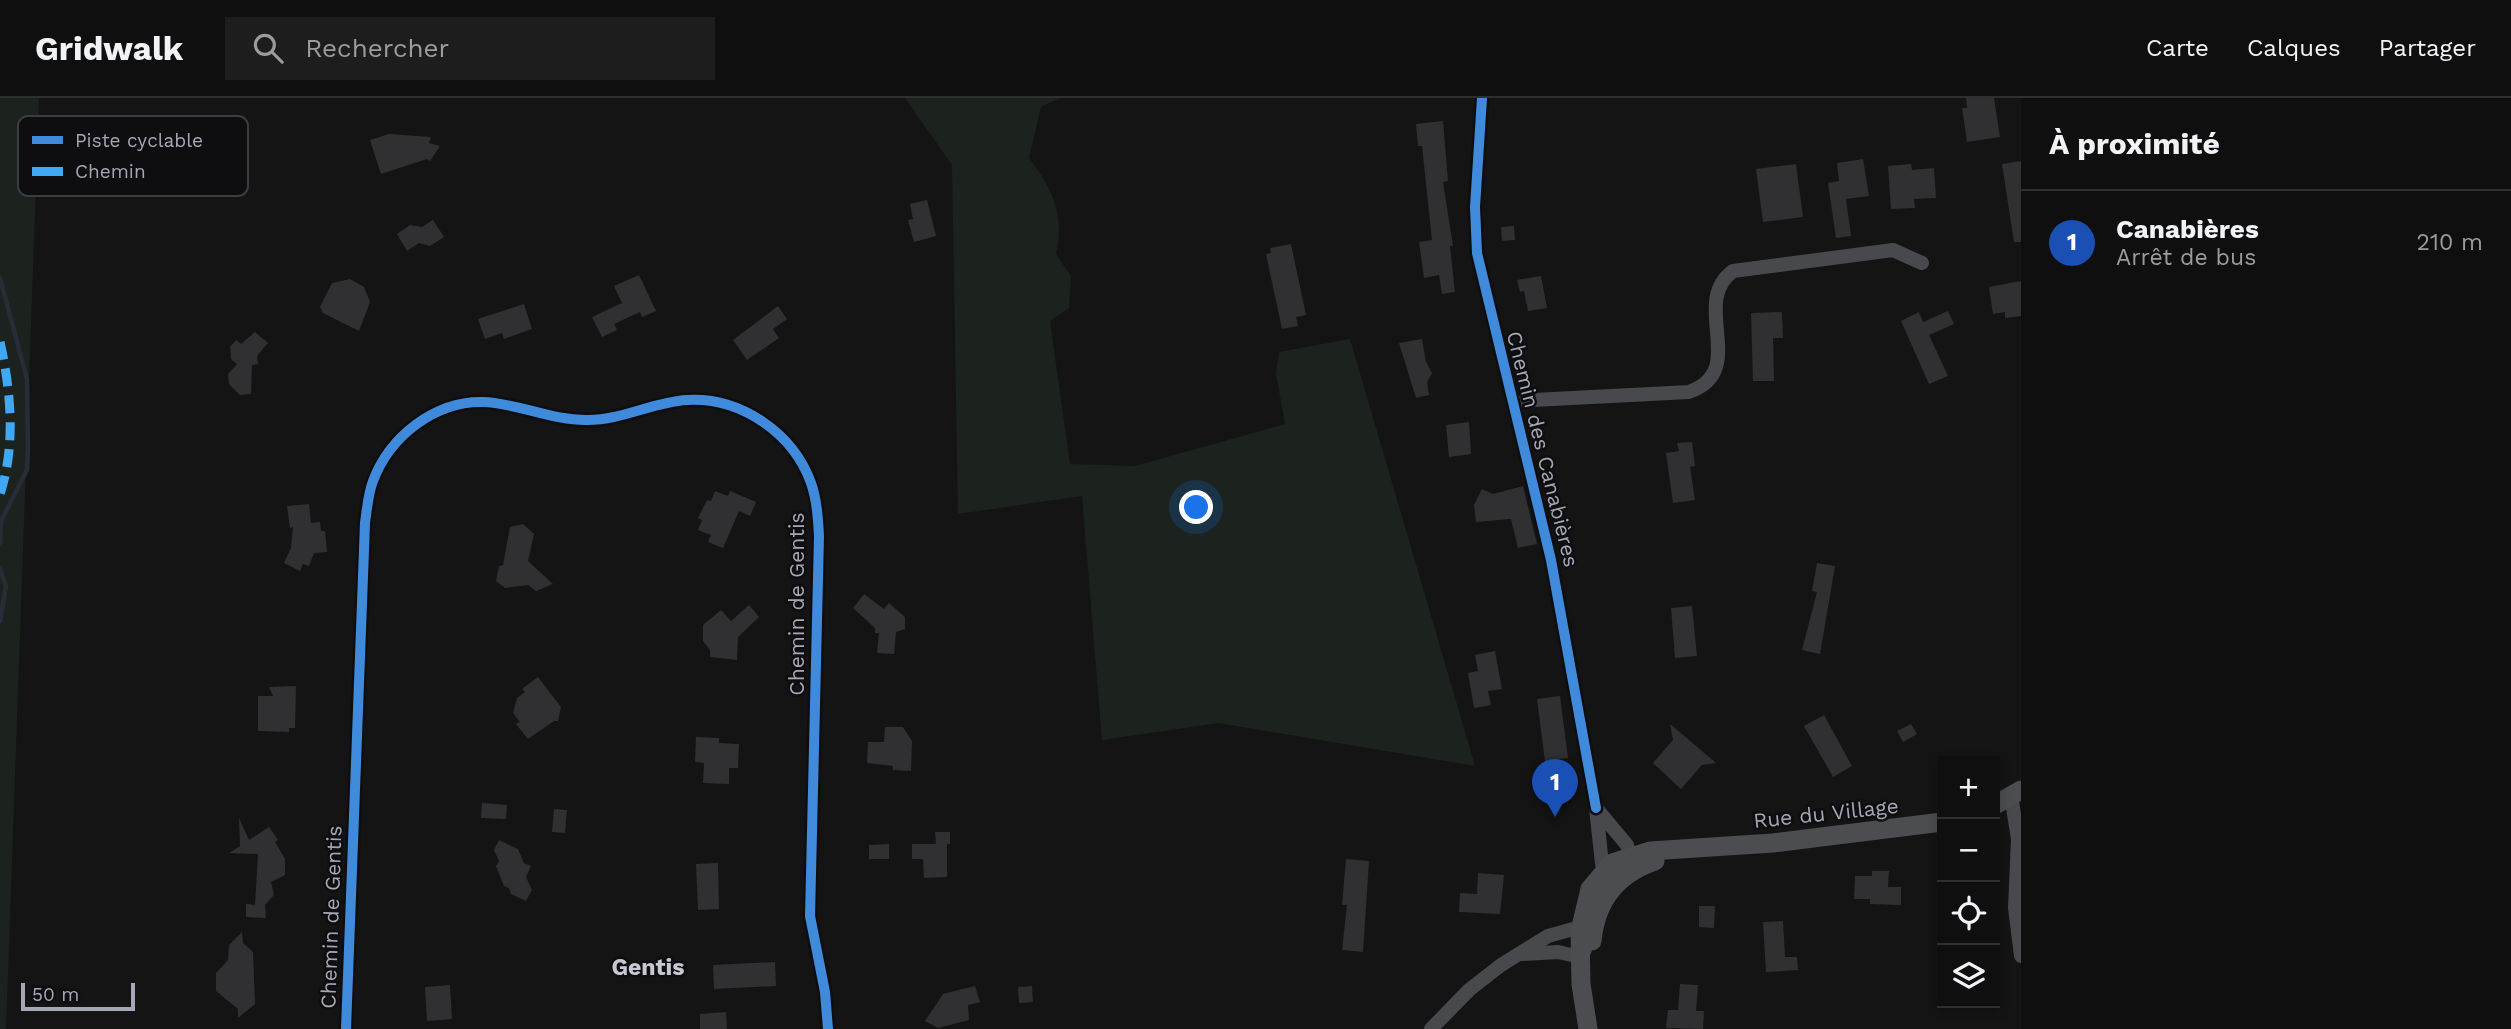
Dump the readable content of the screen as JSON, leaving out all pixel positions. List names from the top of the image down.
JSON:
{
  "streets": {
    "street": ["Chemin des Canabières", "Chemin de Gentis", "Rue du Village"]
  },
  "crossings": [
    ["Chemin des Canabières", "Rue du Village"]
  ],
  "districts": ["Gentis"],
  "legend": ["Piste cyclable", "Chemin"],
  "scale_bar": "50 m",
  "page": {
    "header": "Gridwalk",
    "search": "Rechercher",
    "nav": ["Carte", "Calques", "Partager"],
    "heading": "À proximité",
    "list": [
      {
        "mark": "1",
        "name": "Canabières",
        "note": "Arrêt de bus",
        "value": "210 m"
      }
    ],
    "map_buttons": ["+", "−"],
    "pins": "1",
    "scale": "50 m"
  }
}
